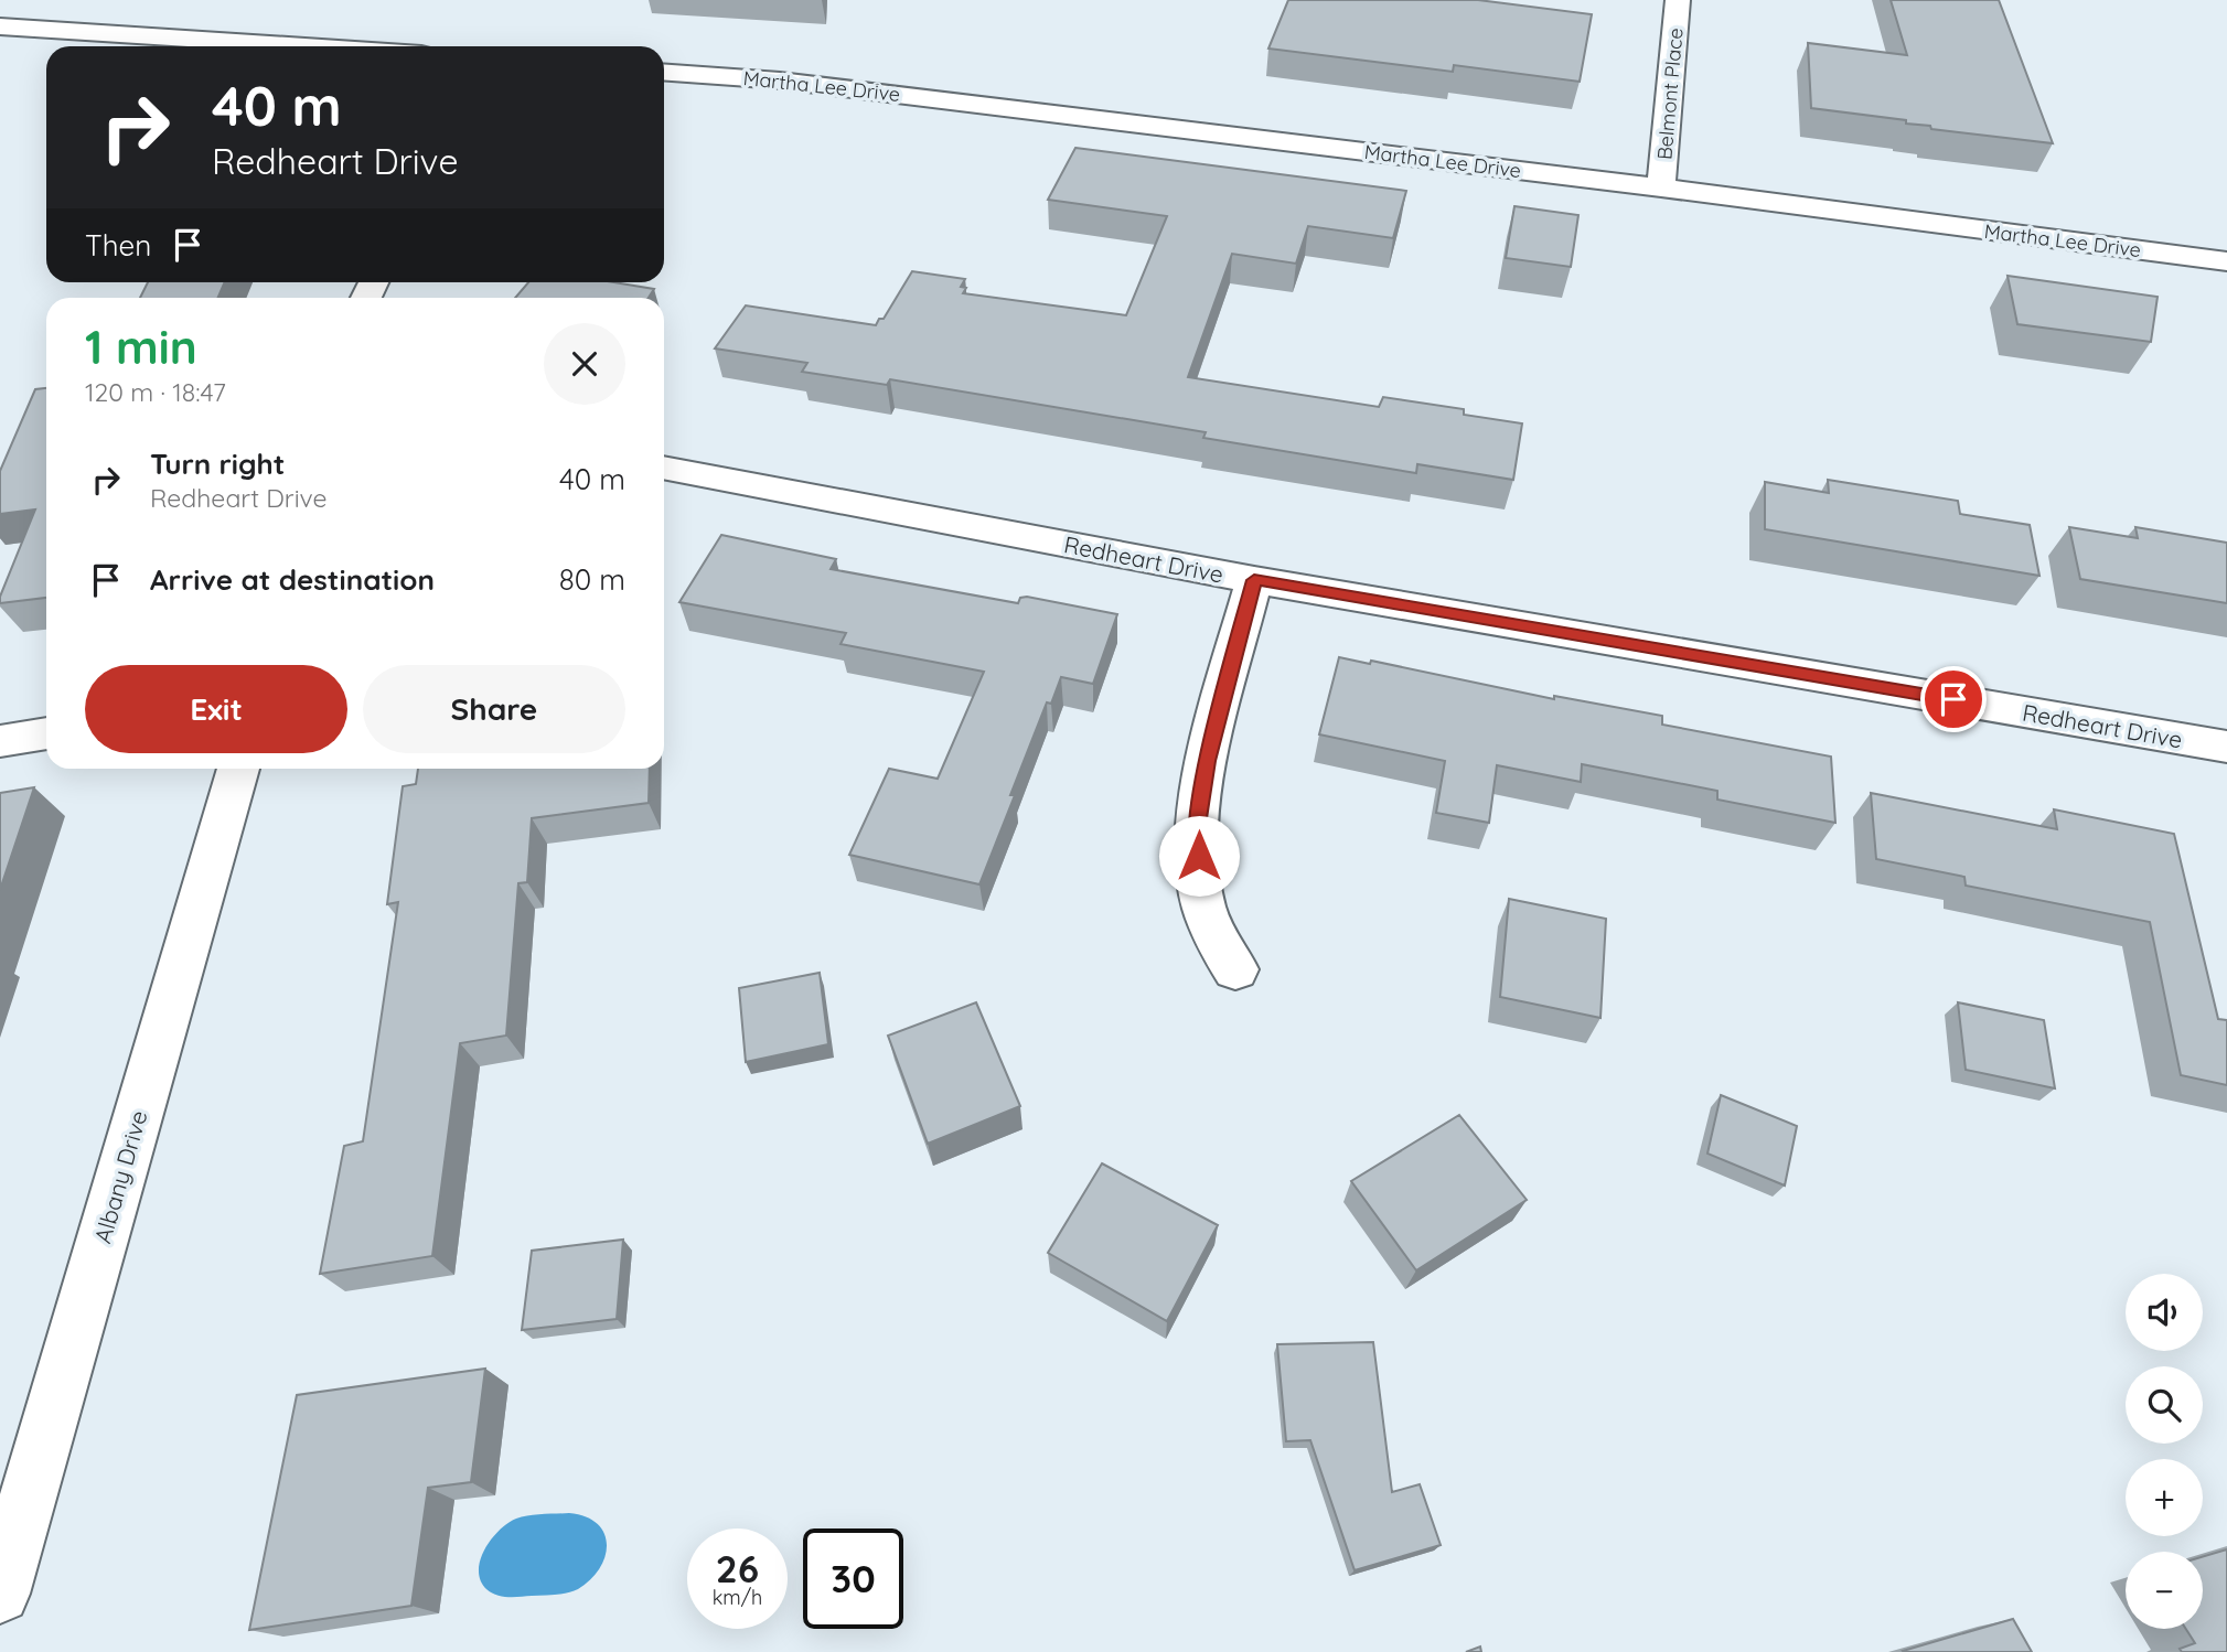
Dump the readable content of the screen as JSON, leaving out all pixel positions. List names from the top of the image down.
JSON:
{
  "streets": {
    "street": [
      "Martha Lee Drive",
      "Belmont Place",
      "Redheart Drive",
      "Albany Drive"
    ]
  },
  "crossings": [
    ["Martha Lee Drive", "Belmont Place"]
  ],
  "page": {
    "turn": ["40 m", "Redheart Drive"],
    "then": "Then",
    "heading": ["1 min", "120 m · 18:47"],
    "list": [
      {
        "name": "Turn right",
        "note": "Redheart Drive",
        "value": "40 m"
      },
      {
        "name": "Arrive at destination",
        "value": "80 m"
      }
    ],
    "buttons": ["Exit", "Share"],
    "map_buttons": ["+", "−"],
    "speed": "26 km/h",
    "limit": "30"
  }
}
